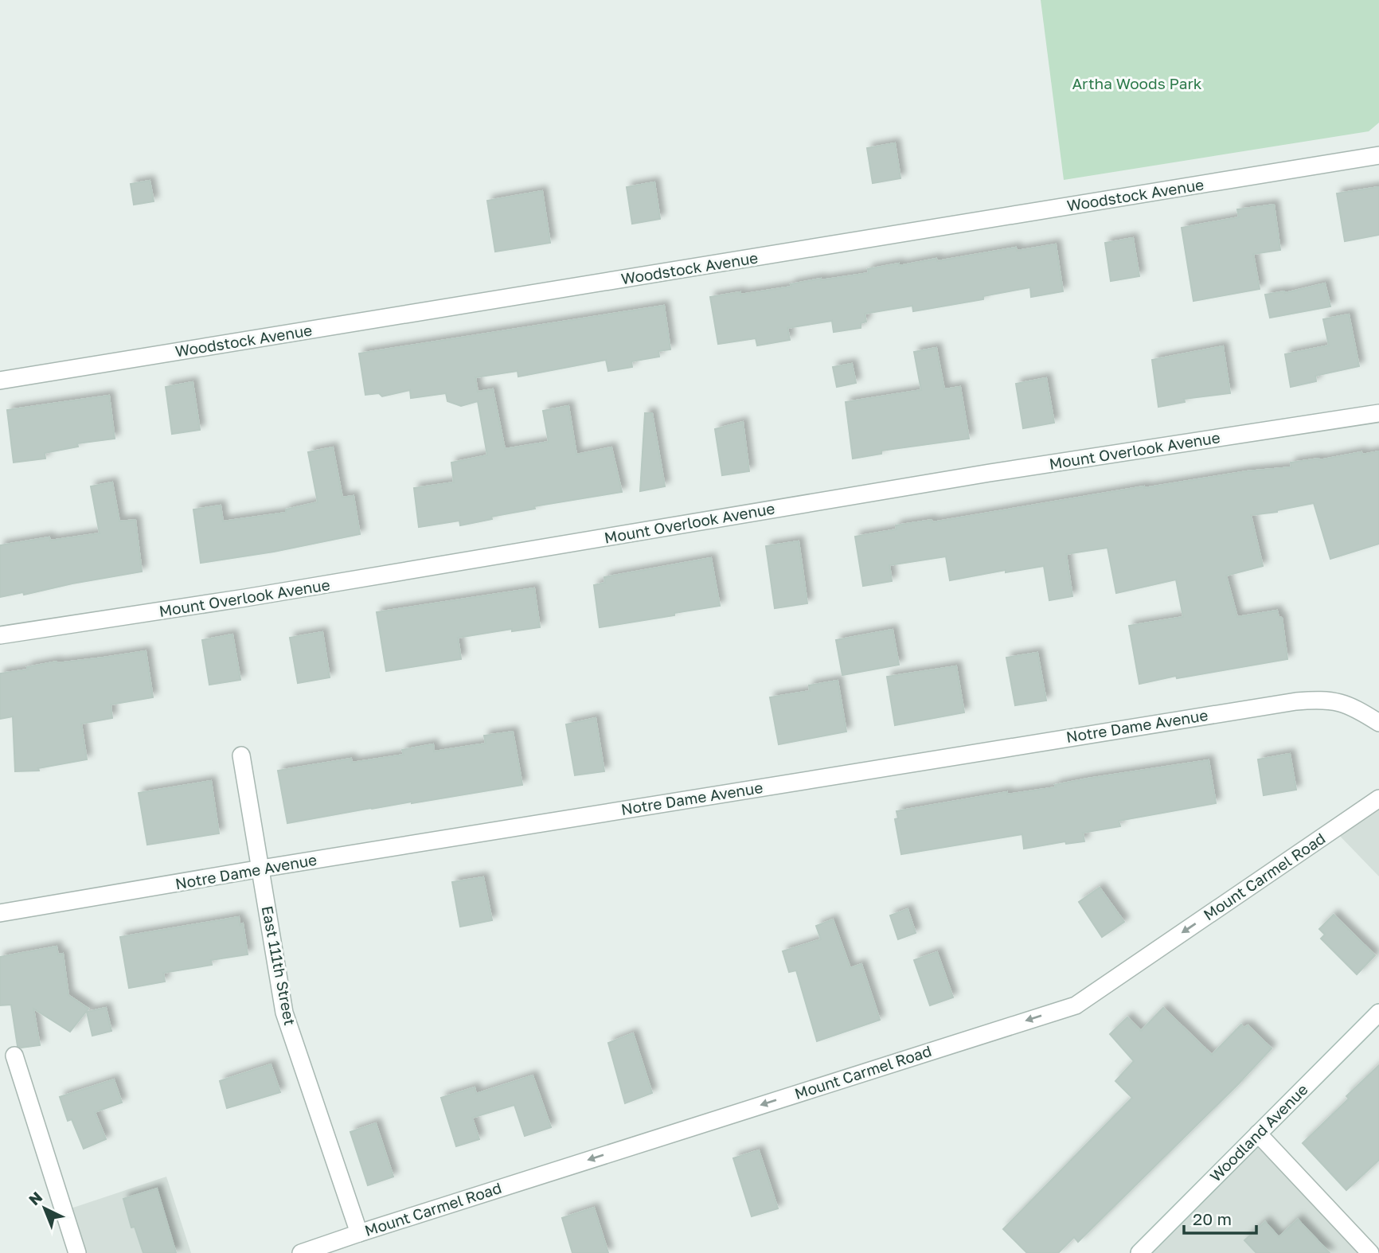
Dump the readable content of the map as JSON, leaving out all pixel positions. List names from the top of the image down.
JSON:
{
  "streets": {
    "street": [
      "Woodstock Avenue",
      "Mount Overlook Avenue",
      "Notre Dame Avenue",
      "Mount Carmel Road",
      "East 111th Street",
      "Woodland Avenue"
    ]
  },
  "crossings": [
    ["Notre Dame Avenue", "East 111th Street"],
    ["Mount Carmel Road", "East 111th Street"]
  ],
  "one_way": ["Mount Carmel Road"],
  "parks": ["Artha Woods Park"],
  "scale_bar": "20 m",
  "north": "top left"
}
